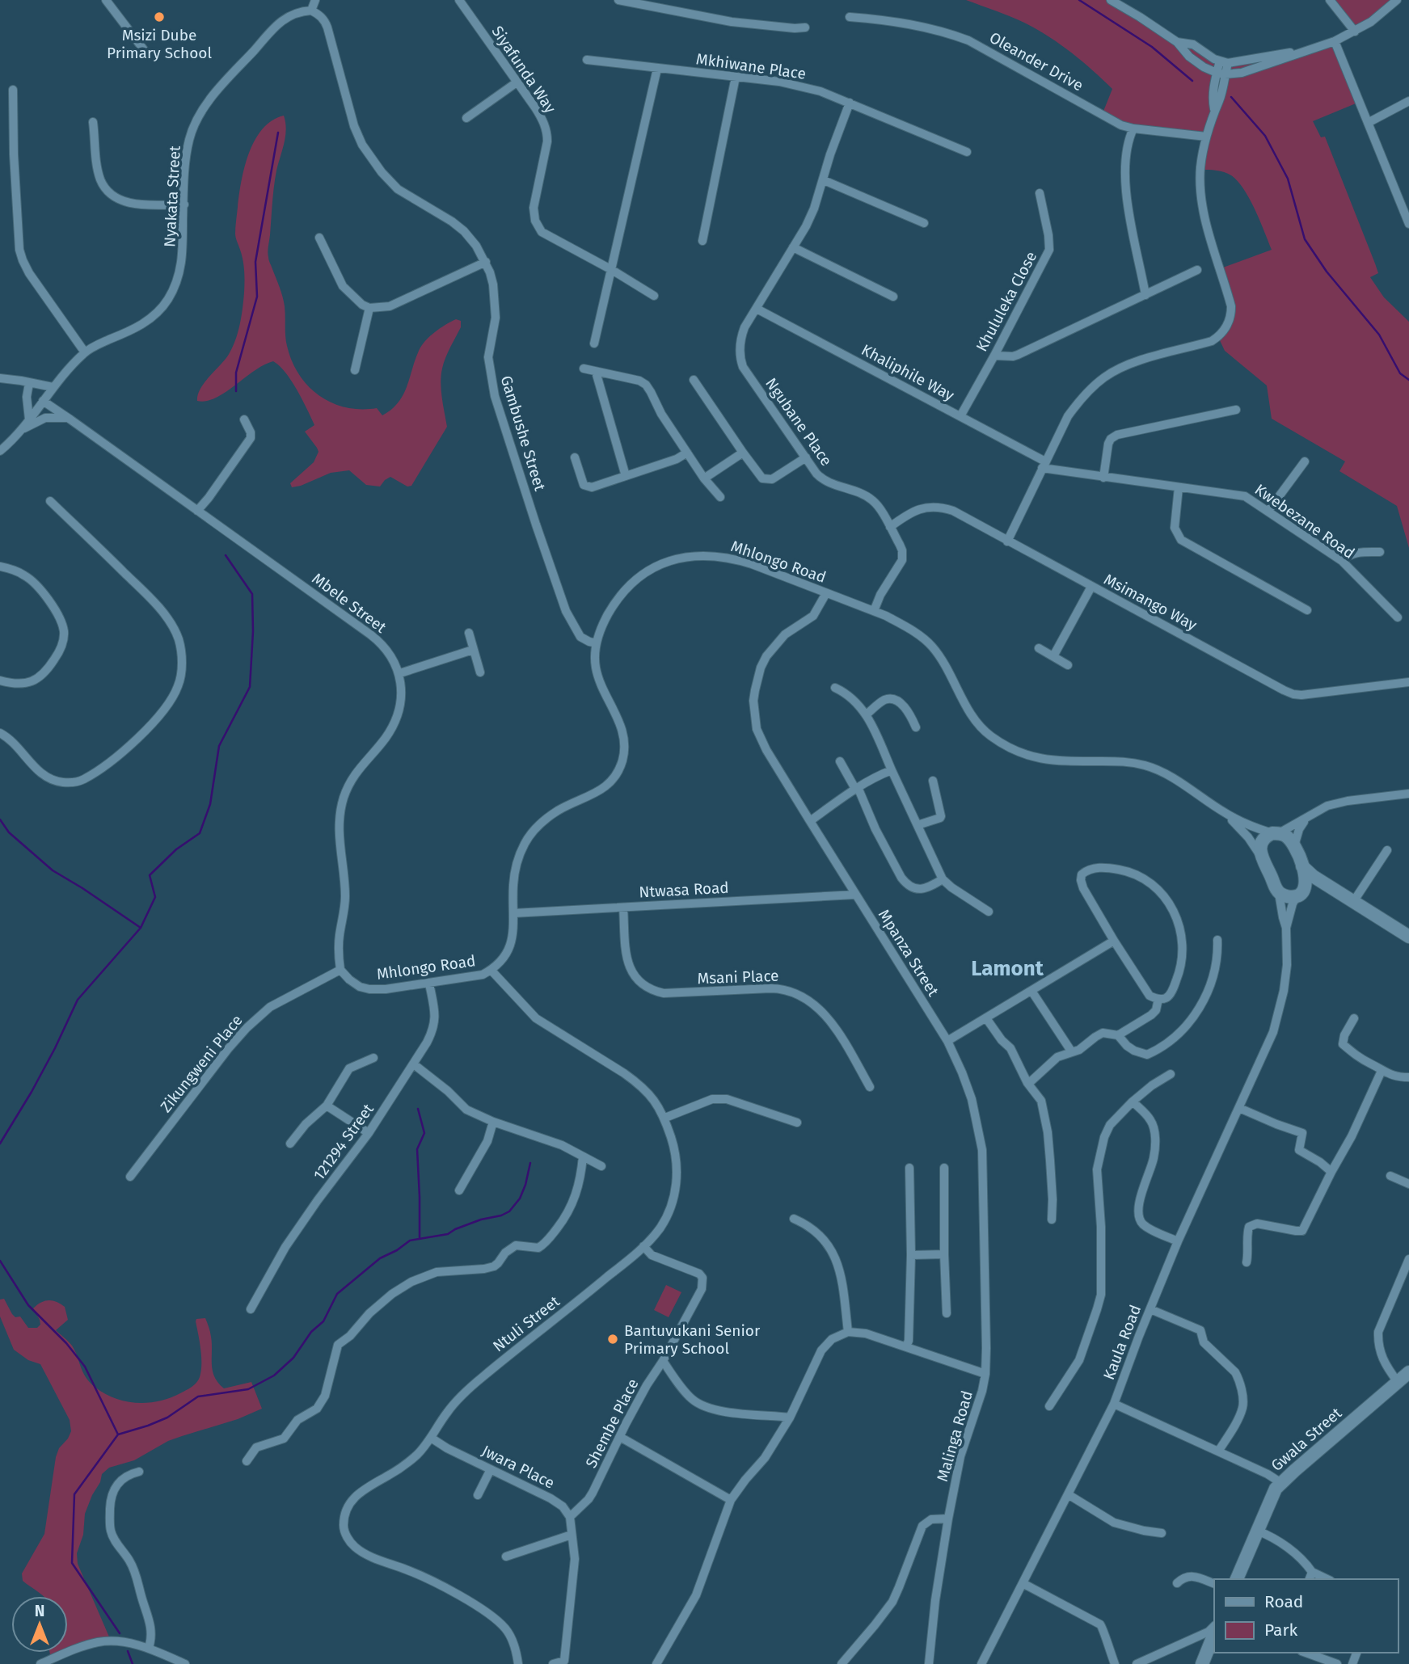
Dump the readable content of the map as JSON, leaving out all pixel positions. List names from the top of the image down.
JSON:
{
  "streets": {
    "street": [
      "Oleander Drive",
      "Mkhiwane Place",
      "Siyafunda Way",
      "Nyakata Street",
      "Khululeka Close",
      "Khaliphile Way",
      "Ngubane Place",
      "Gambushe Street",
      "Kwebezane Road",
      "Mhlongo Road",
      "Msimango Way",
      "Mbele Street",
      "Ntwasa Road",
      "Mpanza Street",
      "Msani Place",
      "Zikungweni Place",
      "121294 Street",
      "Ntuli Street",
      "Kaula Road",
      "Shembe Place",
      "Malinga Road",
      "Gwala Street",
      "Jwara Place"
    ]
  },
  "crossings": [
    ["Mkhiwane Place", "Ngubane Place"],
    ["Nyakata Street", "Gambushe Street"],
    ["Nyakata Street", "Mbele Street"],
    ["Khululeka Close", "Khaliphile Way"],
    ["Khaliphile Way", "Ngubane Place"],
    ["Khaliphile Way", "Kwebezane Road"],
    ["Ngubane Place", "Mhlongo Road"],
    ["Ngubane Place", "Msimango Way"],
    ["Gambushe Street", "Mhlongo Road"],
    ["Mhlongo Road", "Ntwasa Road"],
    ["Mhlongo Road", "Mpanza Street"],
    ["Mhlongo Road", "Zikungweni Place"],
    ["Mhlongo Road", "121294 Street"],
    ["Mhlongo Road", "Ntuli Street"],
    ["Ntwasa Road", "Mpanza Street"],
    ["Ntwasa Road", "Msani Place"],
    ["Mpanza Street", "Malinga Road"],
    ["Ntuli Street", "Shembe Place"],
    ["Ntuli Street", "Jwara Place"],
    ["Shembe Place", "Jwara Place"]
  ],
  "districts": ["Lamont"],
  "places": ["Msizi Dube Primary School", "Bantuvukani Senior Primary School"],
  "legend": ["Road", "Park"],
  "north": "top"
}
